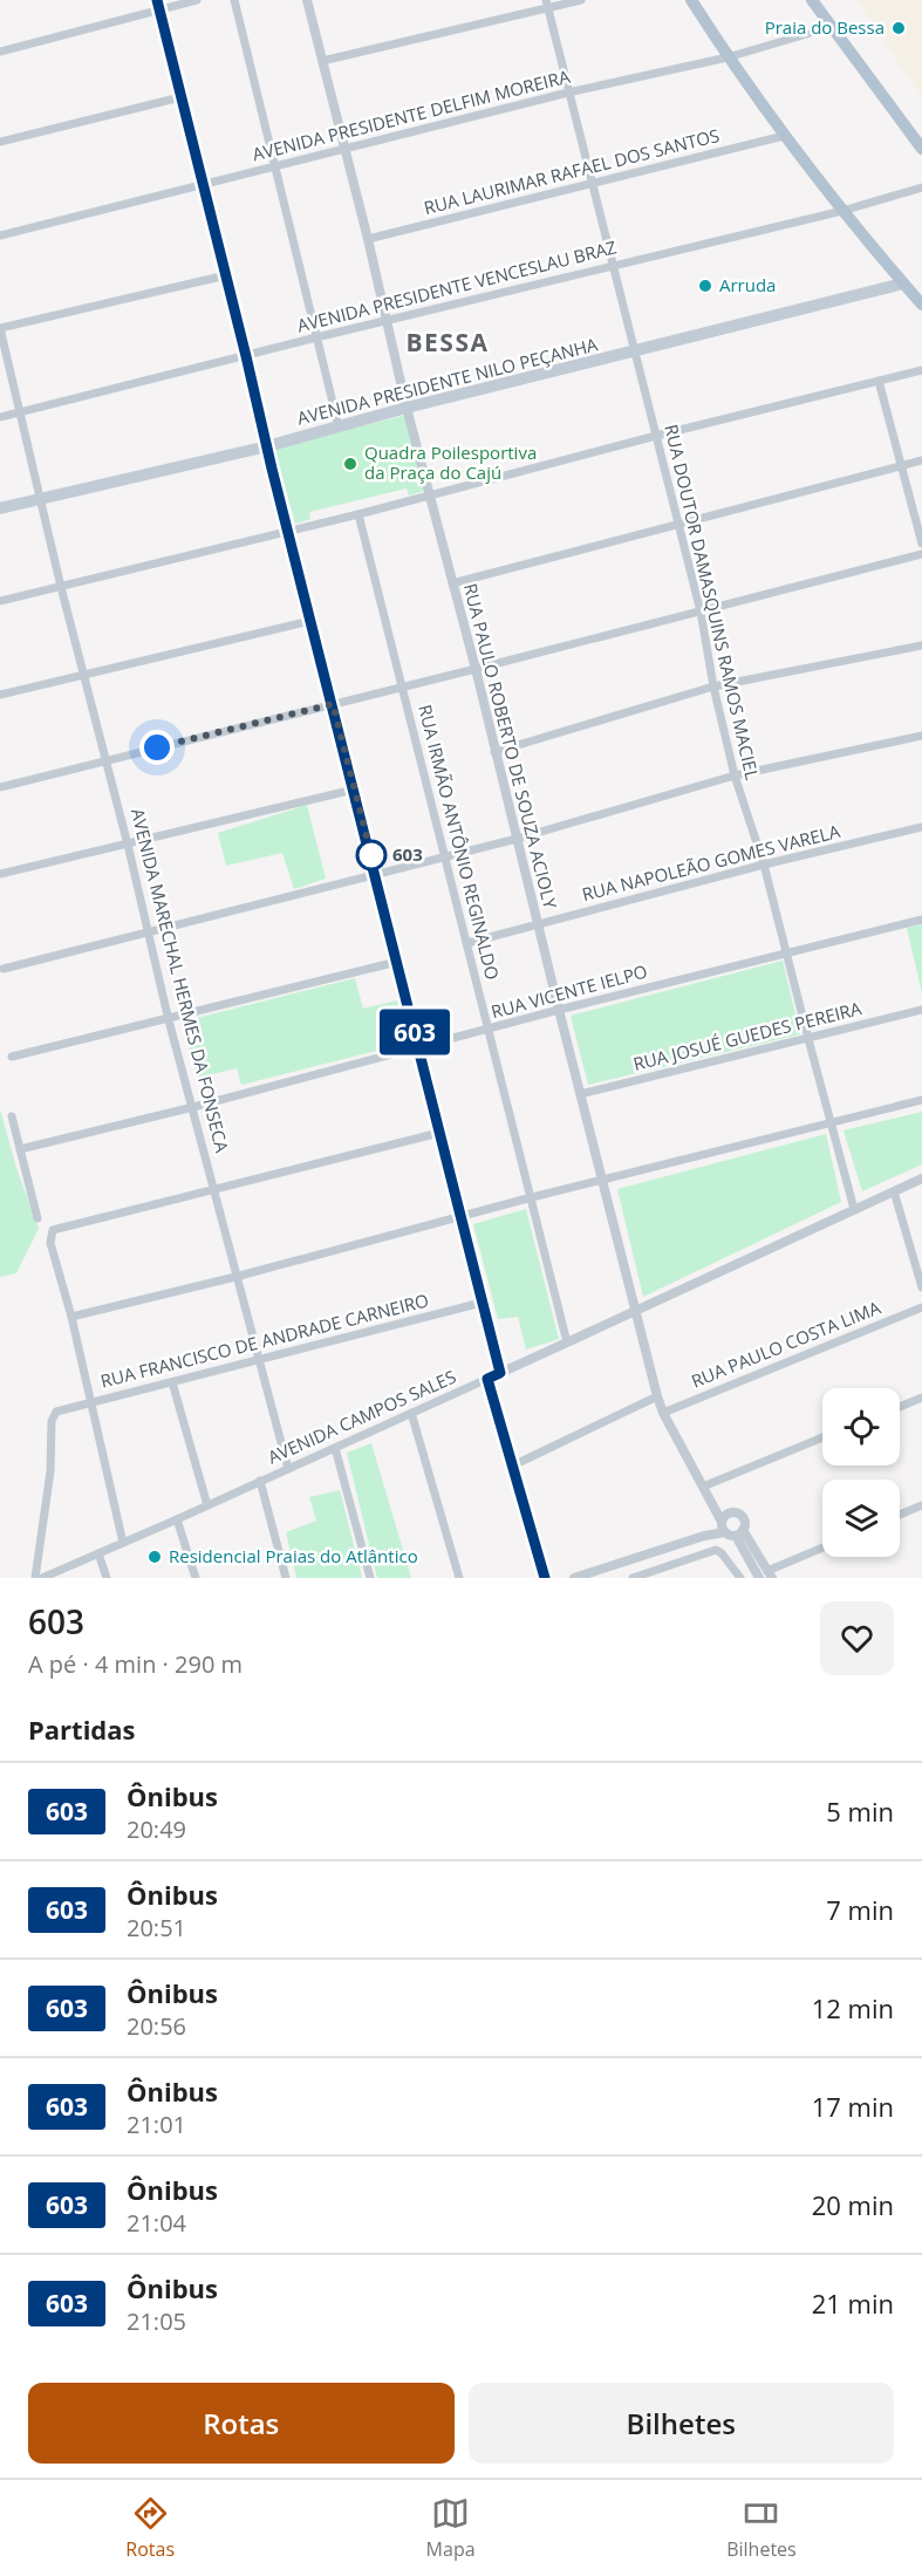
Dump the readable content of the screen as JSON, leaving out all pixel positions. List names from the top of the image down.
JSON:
{
  "streets": {
    "main road": ["AVENIDA PRESIDENTE NILO PEÇANHA"],
    "street": [
      "AVENIDA PRESIDENTE DELFIM MOREIRA",
      "RUA LAURIMAR RAFAEL DOS SANTOS",
      "AVENIDA PRESIDENTE VENCESLAU BRAZ",
      "RUA DOUTOR DAMASQUINS RAMOS MACIEL",
      "RUA PAULO ROBERTO DE SOUZA ACIOLY",
      "RUA IRMÃO ANTÔNIO REGINALDO",
      "RUA NAPOLEÃO GOMES VARELA",
      "AVENIDA MARECHAL HERMES DA FONSECA",
      "RUA VICENTE IELPO",
      "RUA JOSUÉ GUEDES PEREIRA",
      "RUA FRANCISCO DE ANDRADE CARNEIRO",
      "RUA PAULO COSTA LIMA",
      "AVENIDA CAMPOS SALES"
    ]
  },
  "crossings": [
    ["AVENIDA PRESIDENTE DELFIM MOREIRA", "RUA DOUTOR DAMASQUINS RAMOS MACIEL"],
    ["AVENIDA PRESIDENTE DELFIM MOREIRA", "RUA PAULO ROBERTO DE SOUZA ACIOLY"],
    ["RUA LAURIMAR RAFAEL DOS SANTOS", "RUA DOUTOR DAMASQUINS RAMOS MACIEL"],
    ["RUA LAURIMAR RAFAEL DOS SANTOS", "RUA PAULO ROBERTO DE SOUZA ACIOLY"],
    ["AVENIDA PRESIDENTE VENCESLAU BRAZ", "RUA DOUTOR DAMASQUINS RAMOS MACIEL"],
    ["AVENIDA PRESIDENTE VENCESLAU BRAZ", "RUA PAULO ROBERTO DE SOUZA ACIOLY"],
    ["AVENIDA PRESIDENTE VENCESLAU BRAZ", "AVENIDA MARECHAL HERMES DA FONSECA"],
    ["AVENIDA PRESIDENTE NILO PEÇANHA", "RUA DOUTOR DAMASQUINS RAMOS MACIEL"],
    ["AVENIDA PRESIDENTE NILO PEÇANHA", "RUA PAULO ROBERTO DE SOUZA ACIOLY"],
    ["AVENIDA PRESIDENTE NILO PEÇANHA", "AVENIDA MARECHAL HERMES DA FONSECA"],
    ["RUA DOUTOR DAMASQUINS RAMOS MACIEL", "RUA NAPOLEÃO GOMES VARELA"],
    ["RUA DOUTOR DAMASQUINS RAMOS MACIEL", "RUA VICENTE IELPO"],
    ["RUA DOUTOR DAMASQUINS RAMOS MACIEL", "RUA JOSUÉ GUEDES PEREIRA"],
    ["RUA DOUTOR DAMASQUINS RAMOS MACIEL", "AVENIDA CAMPOS SALES"],
    ["RUA PAULO ROBERTO DE SOUZA ACIOLY", "RUA NAPOLEÃO GOMES VARELA"],
    ["RUA PAULO ROBERTO DE SOUZA ACIOLY", "RUA VICENTE IELPO"],
    ["RUA PAULO ROBERTO DE SOUZA ACIOLY", "RUA JOSUÉ GUEDES PEREIRA"],
    ["RUA PAULO ROBERTO DE SOUZA ACIOLY", "RUA PAULO COSTA LIMA"],
    ["RUA PAULO ROBERTO DE SOUZA ACIOLY", "AVENIDA CAMPOS SALES"],
    ["RUA IRMÃO ANTÔNIO REGINALDO", "RUA NAPOLEÃO GOMES VARELA"],
    ["RUA IRMÃO ANTÔNIO REGINALDO", "RUA VICENTE IELPO"],
    ["RUA IRMÃO ANTÔNIO REGINALDO", "AVENIDA CAMPOS SALES"],
    ["AVENIDA MARECHAL HERMES DA FONSECA", "RUA VICENTE IELPO"],
    ["AVENIDA MARECHAL HERMES DA FONSECA", "RUA FRANCISCO DE ANDRADE CARNEIRO"],
    ["AVENIDA MARECHAL HERMES DA FONSECA", "AVENIDA CAMPOS SALES"]
  ],
  "districts": ["BESSA"],
  "places": [
    "Praia do Bessa",
    "Arruda",
    "Quadra Poilesportiva da Praça do Cajú",
    "603",
    "Residencial Praias do Atlântico"
  ],
  "lines": ["bus line 603"],
  "page": {
    "on_map": "603",
    "heading": [
      ["603", "A pé · 4 min · 290 m"],
      "Partidas"
    ],
    "list": [
      {
        "mark": "603",
        "name": "Ônibus",
        "note": "20:49",
        "value": "5 min"
      },
      {
        "mark": "603",
        "name": "Ônibus",
        "note": "20:51",
        "value": "7 min"
      },
      {
        "mark": "603",
        "name": "Ônibus",
        "note": "20:56",
        "value": "12 min"
      },
      {
        "mark": "603",
        "name": "Ônibus",
        "note": "21:01",
        "value": "17 min"
      },
      {
        "mark": "603",
        "name": "Ônibus",
        "note": "21:04",
        "value": "20 min"
      },
      {
        "mark": "603",
        "name": "Ônibus",
        "note": "21:05",
        "value": "21 min"
      }
    ],
    "buttons": ["Rotas", "Bilhetes"],
    "tabs": ["Rotas", "Mapa", "Bilhetes"]
  }
}
